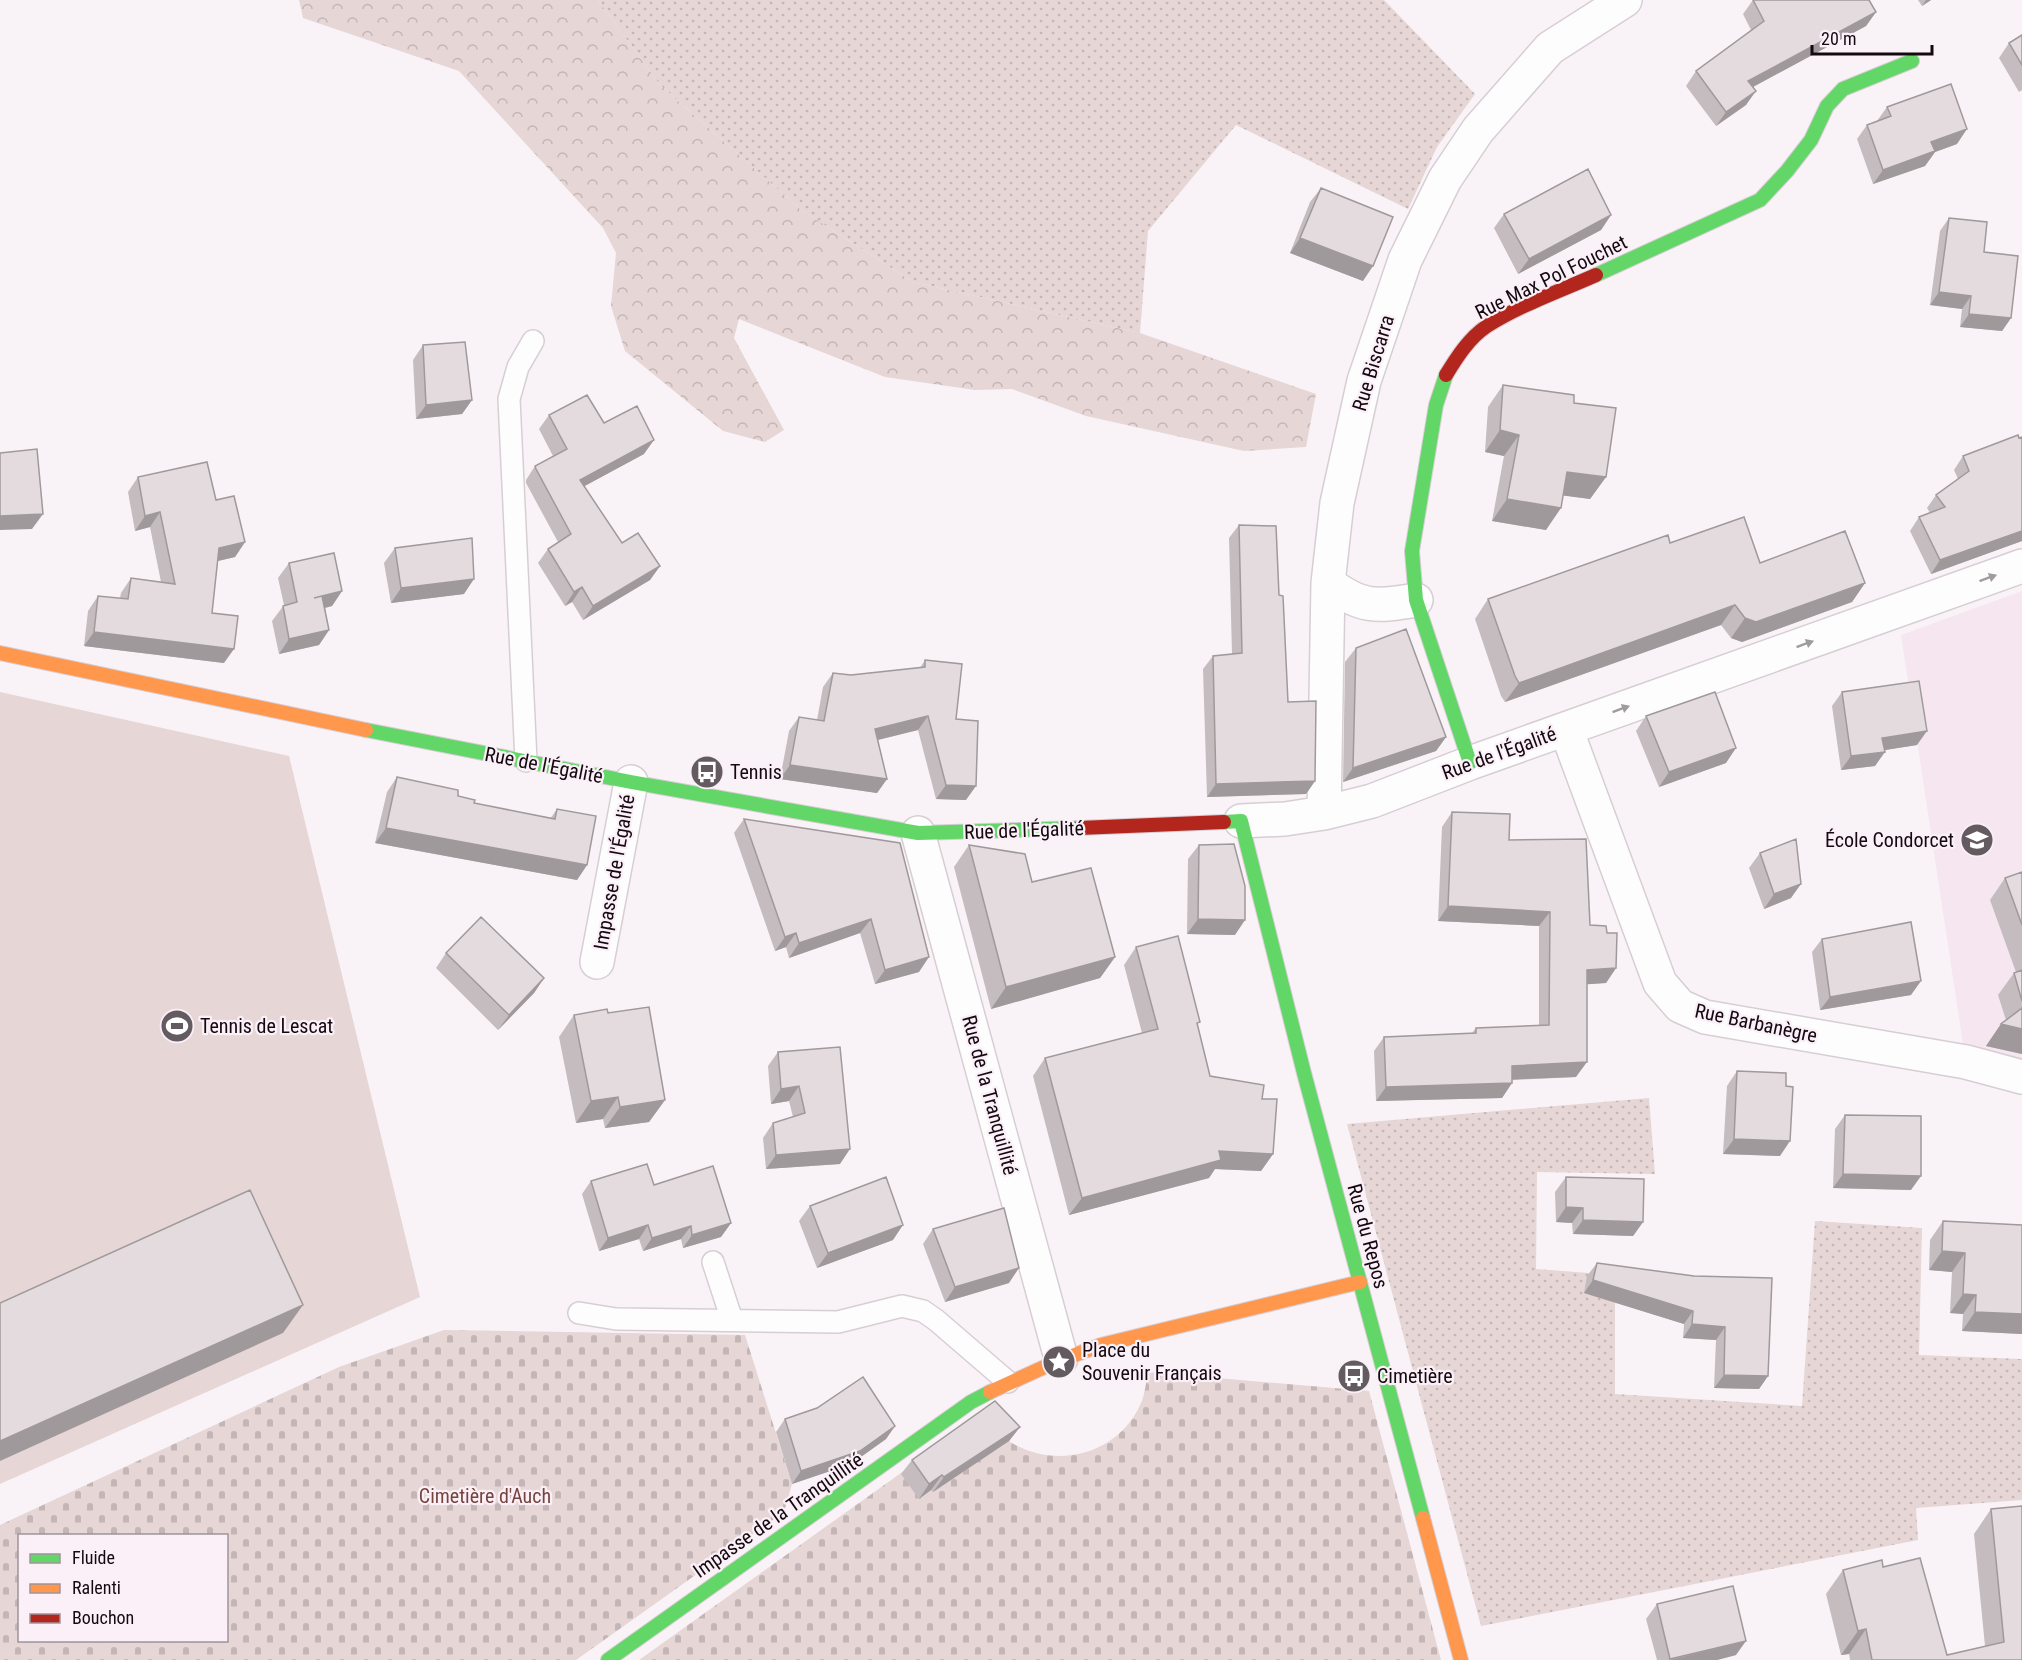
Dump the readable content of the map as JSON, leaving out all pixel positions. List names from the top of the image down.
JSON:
{
  "streets": {
    "street": [
      "Rue Max Pol Fouchet",
      "Rue Biscarra",
      "Rue de l'Égalité",
      "Impasse de l'Égalité",
      "Rue Barbanègre",
      "Rue de la Tranquillité",
      "Rue du Repos",
      "Impasse de la Tranquillité"
    ]
  },
  "crossings": [
    ["Rue Max Pol Fouchet", "Rue de l'Égalité"],
    ["Rue Biscarra", "Rue de l'Égalité"],
    ["Rue de l'Égalité", "Impasse de l'Égalité"],
    ["Rue de l'Égalité", "Rue Barbanègre"],
    ["Rue de l'Égalité", "Rue de la Tranquillité"],
    ["Rue de l'Égalité", "Rue du Repos"]
  ],
  "parks": ["Cimetière d'Auch"],
  "places": {
    "bus stop": ["Tennis", "Cimetière"],
    "school or university": ["École Condorcet"],
    "sports": ["Tennis de Lescat"],
    "place": ["Place du Souvenir Français"]
  },
  "legend": ["Fluide", "Ralenti", "Bouchon"],
  "scale_bar": "20 m"
}
